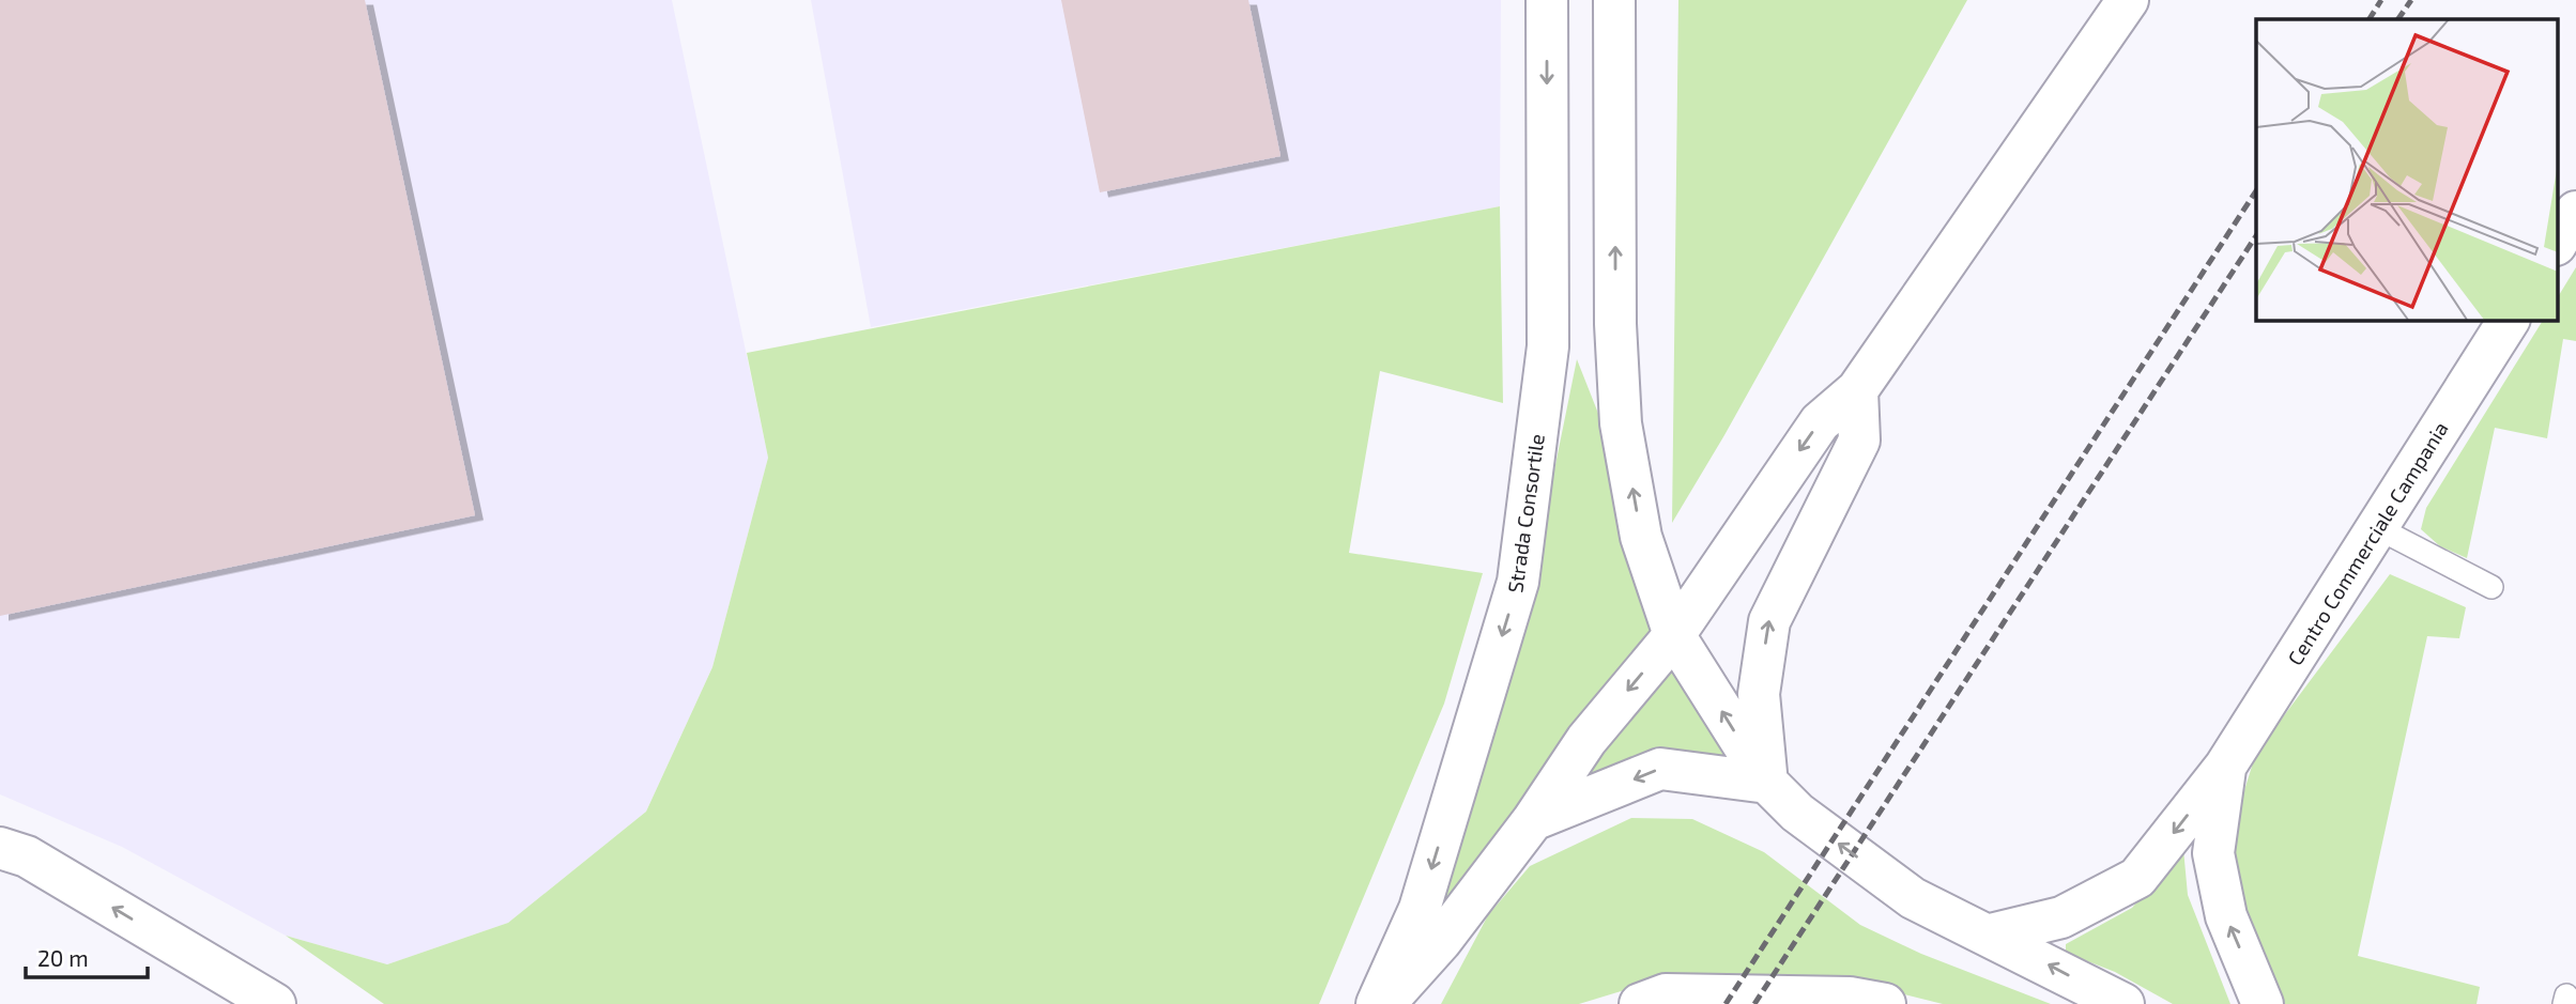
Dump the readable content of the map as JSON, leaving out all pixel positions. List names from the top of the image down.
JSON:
{
  "streets": {
    "main road": ["Strada Consortile", "Centro Commerciale Campania"]
  },
  "scale_bar": "20 m"
}
